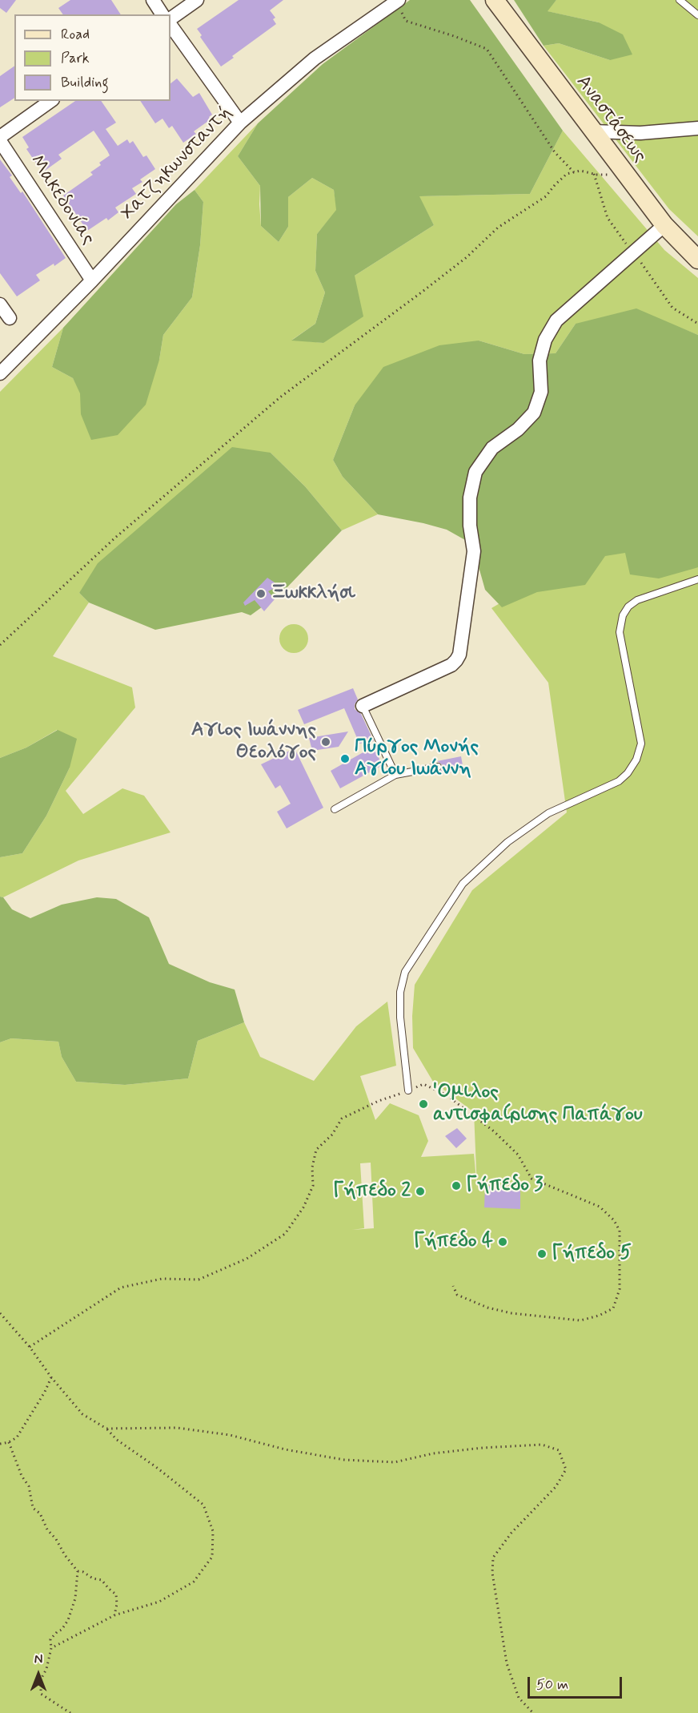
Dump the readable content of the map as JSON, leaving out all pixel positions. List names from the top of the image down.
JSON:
{
  "streets": {
    "street": ["Αναστάσεως", "Χατζηκωνσταντή", "Μακεδονίας"]
  },
  "crossings": [
    ["Χατζηκωνσταντή", "Μακεδονίας"]
  ],
  "places": [
    "Ξωκκλήσι",
    "Αγιος Ιωάννης Θεολόγος",
    "Πύργος Μονής Αγίου Ιωάννη",
    "'Ομιλος αντισφαίρισης Παπάγου",
    "Γήπεδο 3",
    "Γήπεδο 2",
    "Γήπεδο 4",
    "Γήπεδο 5"
  ],
  "legend": ["Road", "Park", "Building"],
  "scale_bar": "50 m",
  "north": "top"
}
